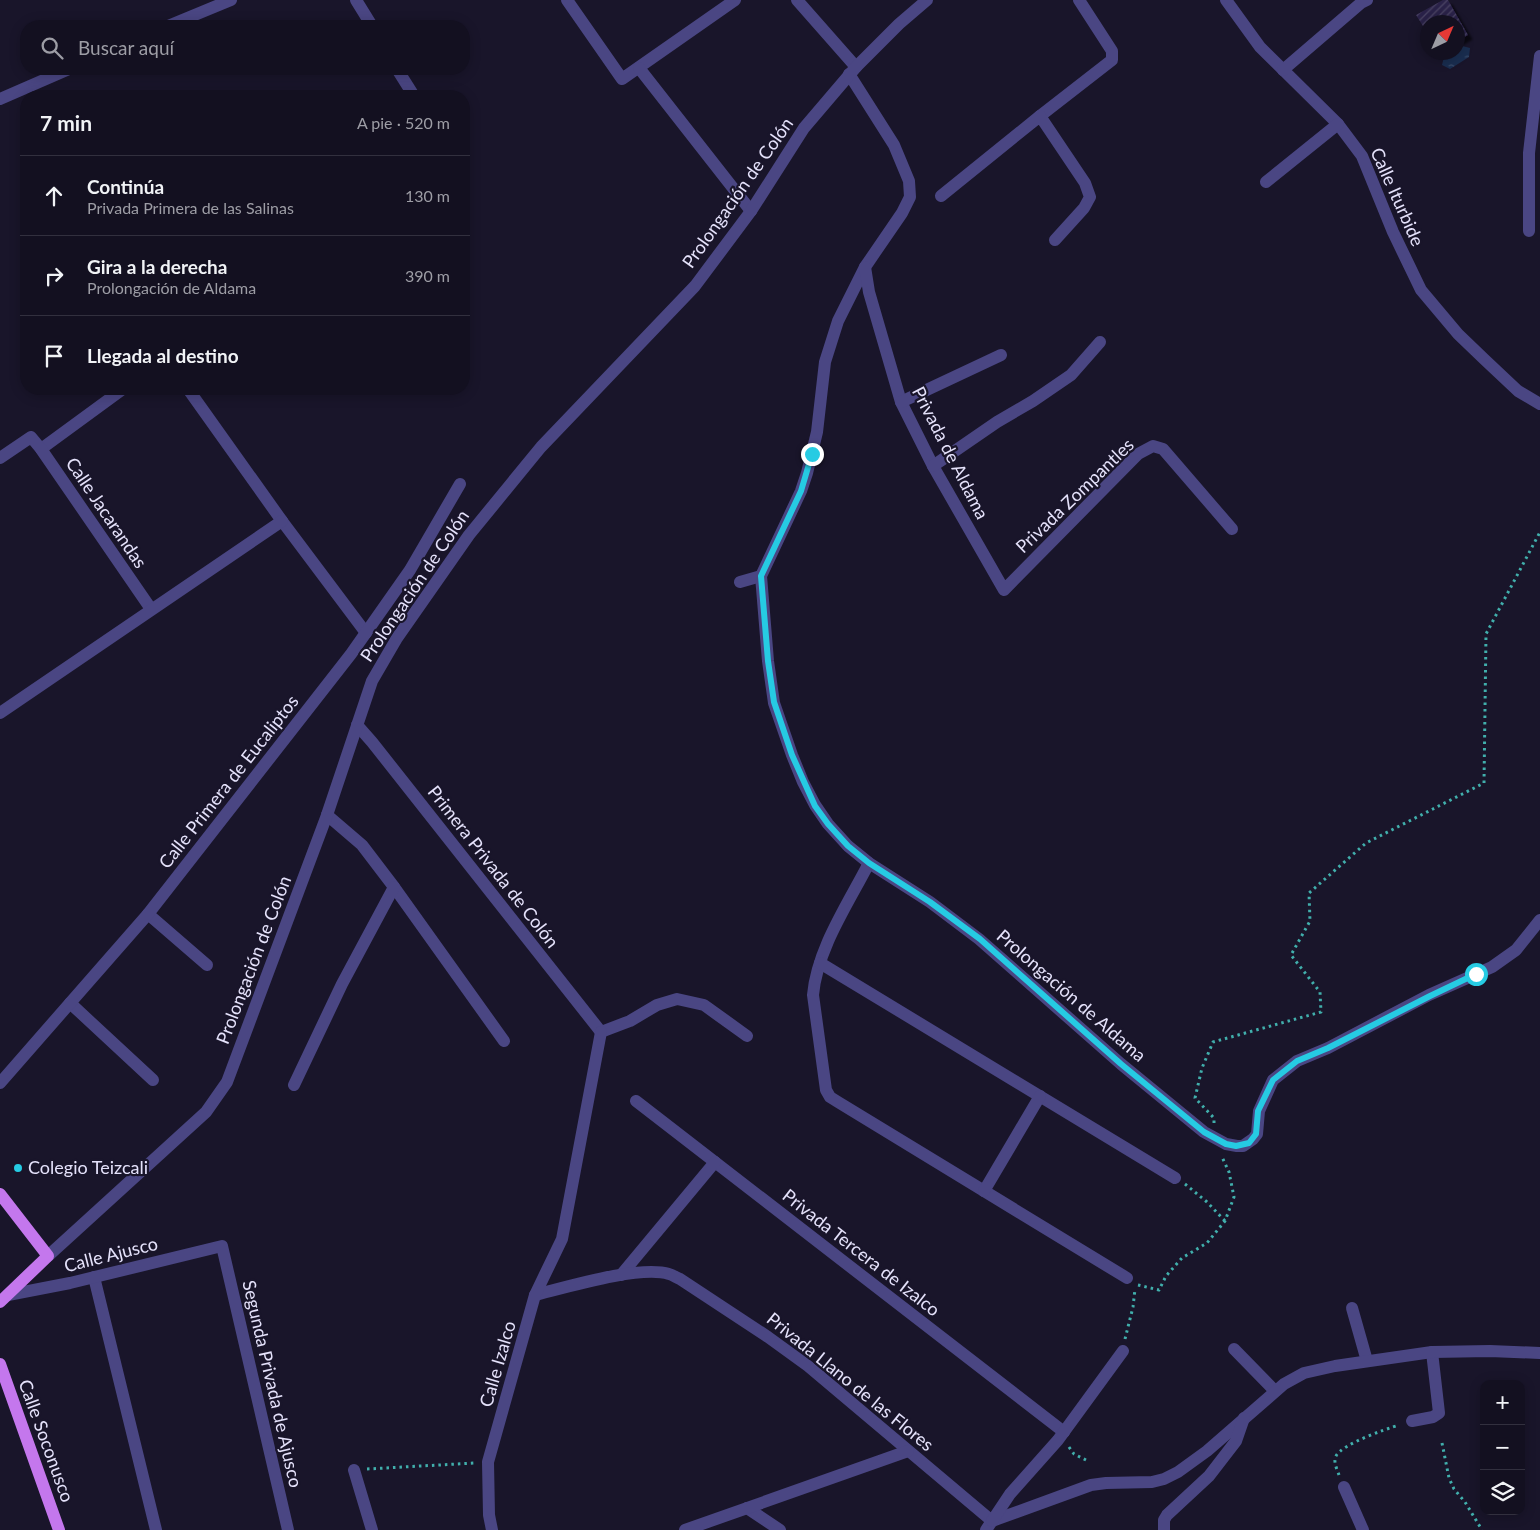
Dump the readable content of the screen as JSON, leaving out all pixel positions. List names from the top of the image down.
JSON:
{
  "streets": {
    "main road": ["Calle Ajusco", "Calle Soconusco"],
    "street": [
      "Prolongación de Colón",
      "Calle Iturbide",
      "Privada de Aldama",
      "Privada Zompantles",
      "Calle Jacarandas",
      "Calle Primera de Eucaliptos",
      "Primera Privada de Colón",
      "Prolongación de Aldama",
      "Privada Tercera de Izalco",
      "Calle Izalco",
      "Privada Llano de las Flores",
      "Segunda Privada de Ajusco"
    ]
  },
  "crossings": [
    ["Prolongación de Colón", "Primera Privada de Colón"],
    ["Prolongación de Colón", "Calle Ajusco"],
    ["Privada de Aldama", "Privada Zompantles"],
    ["Primera Privada de Colón", "Calle Izalco"],
    ["Calle Ajusco", "Segunda Privada de Ajusco"]
  ],
  "places": ["Colegio Teizcali"],
  "north": "top right",
  "page": {
    "search": "Buscar aquí",
    "heading": ["7 min", "A pie · 520 m"],
    "list": [
      ["Continúa", "Privada Primera de las Salinas", "130 m"],
      ["Gira a la derecha", "Prolongación de Aldama", "390 m"],
      "Llegada al destino"
    ],
    "map_buttons": ["+", "−"]
  }
}
